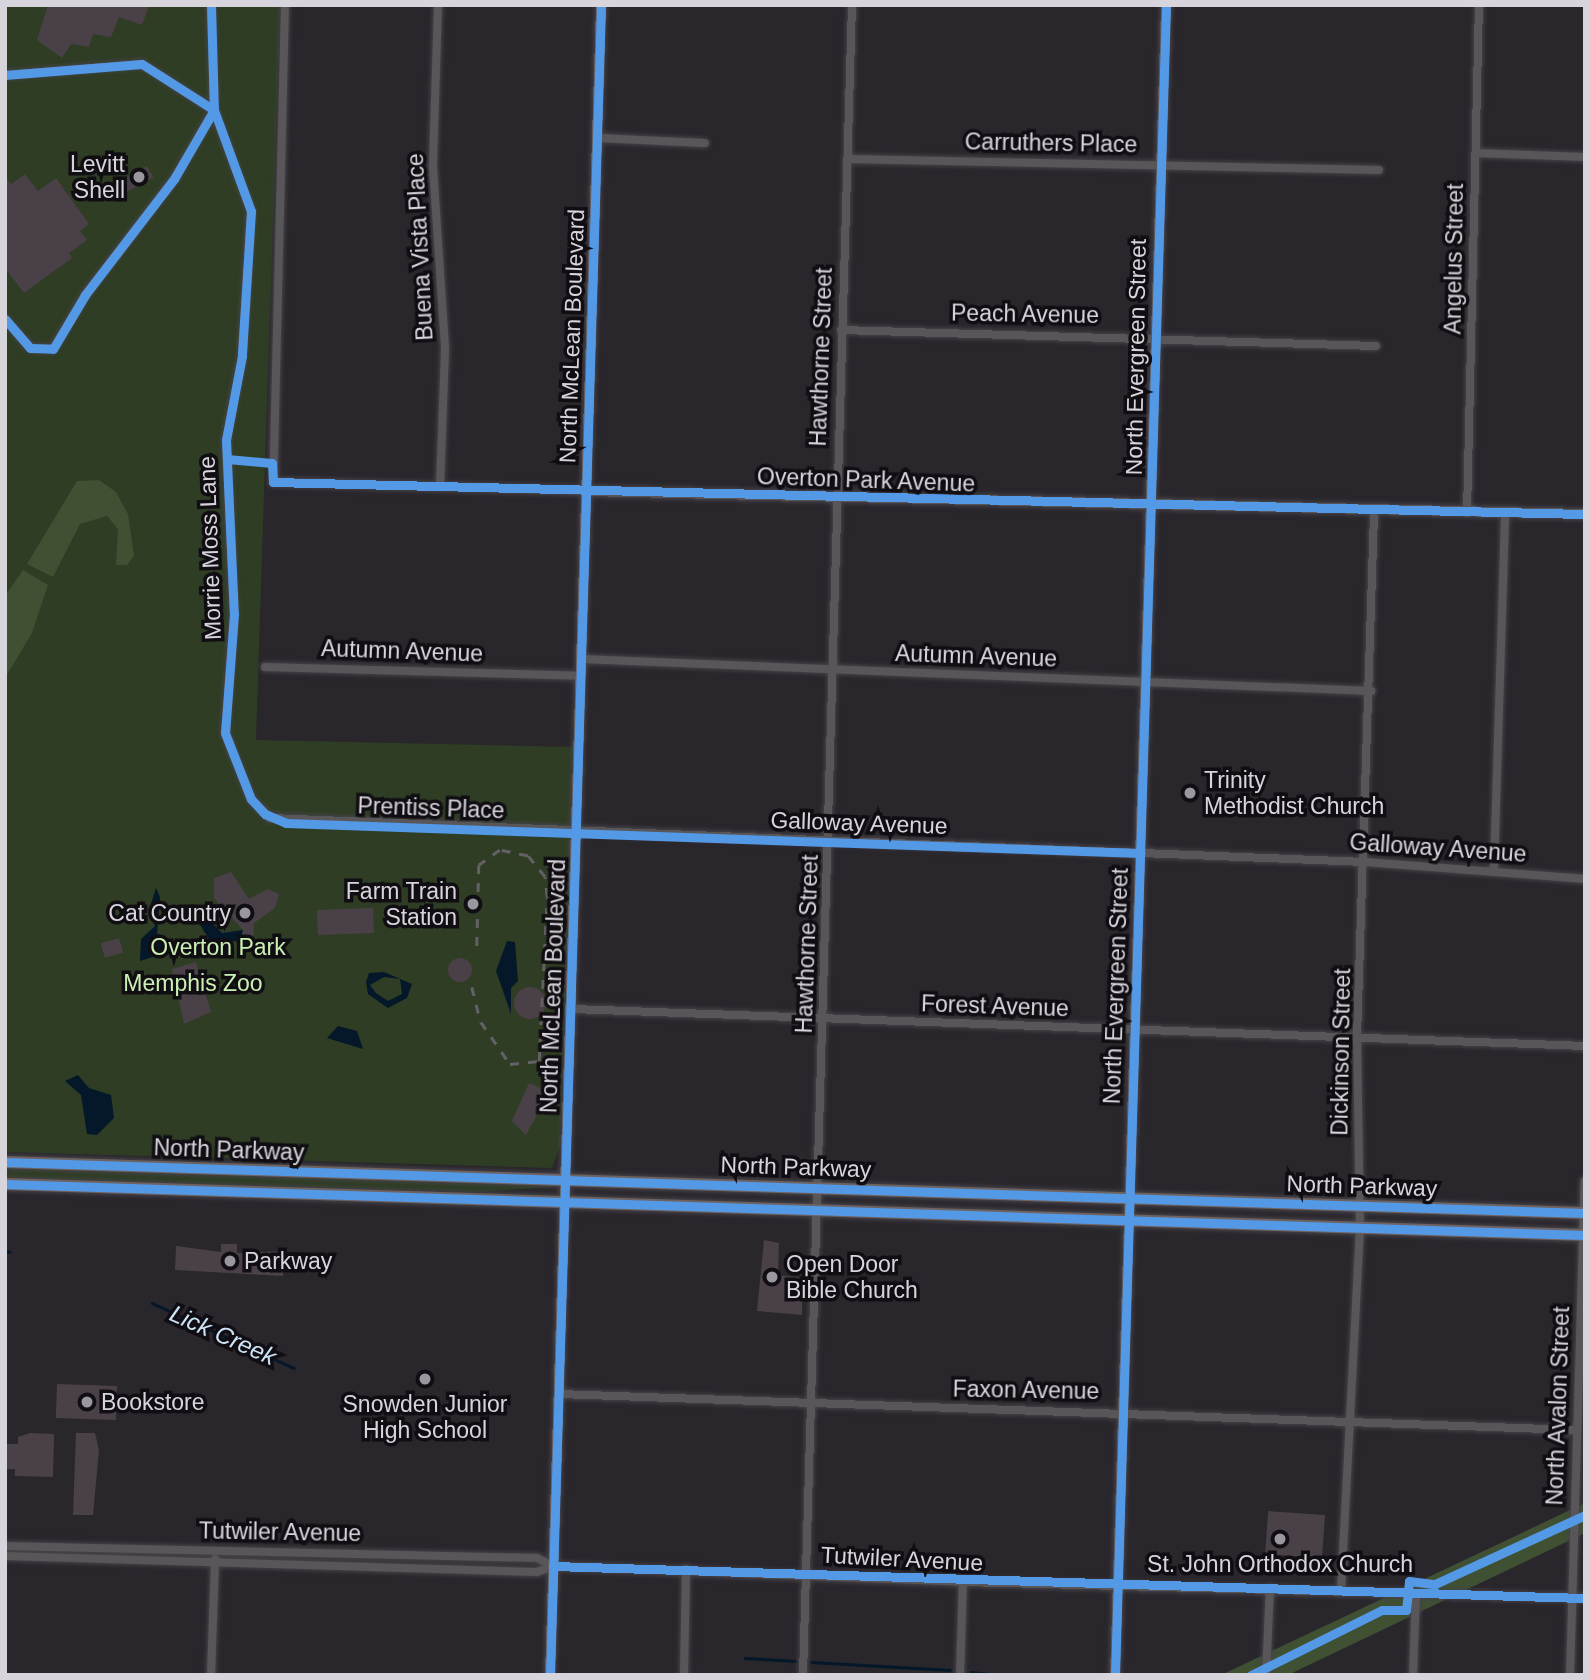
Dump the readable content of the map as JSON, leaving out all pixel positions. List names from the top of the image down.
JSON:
{
  "streets": {
    "main road": ["North McLean Boulevard", "North Parkway"],
    "street": [
      "Carruthers Place",
      "Buena Vista Place",
      "Angelus Street",
      "Peach Avenue",
      "Hawthorne Street",
      "North Evergreen Street",
      "Overton Park Avenue",
      "Morrie Moss Lane",
      "Autumn Avenue",
      "Prentiss Place",
      "Galloway Avenue",
      "Forest Avenue",
      "Dickinson Street",
      "Faxon Avenue",
      "North Avalon Street",
      "Tutwiler Avenue"
    ]
  },
  "crossings": [
    ["Carruthers Place", "Hawthorne Street"],
    ["Carruthers Place", "North Evergreen Street"],
    ["Buena Vista Place", "Overton Park Avenue"],
    ["Angelus Street", "Overton Park Avenue"],
    ["Peach Avenue", "Hawthorne Street"],
    ["Peach Avenue", "North Evergreen Street"],
    ["North McLean Boulevard", "Overton Park Avenue"],
    ["North McLean Boulevard", "Autumn Avenue"],
    ["North McLean Boulevard", "Prentiss Place"],
    ["North McLean Boulevard", "Galloway Avenue"],
    ["North McLean Boulevard", "Forest Avenue"],
    ["North McLean Boulevard", "North Parkway"],
    ["North McLean Boulevard", "Faxon Avenue"],
    ["North McLean Boulevard", "Tutwiler Avenue"],
    ["Hawthorne Street", "Overton Park Avenue"],
    ["Hawthorne Street", "Autumn Avenue"],
    ["Hawthorne Street", "Galloway Avenue"],
    ["Hawthorne Street", "Forest Avenue"],
    ["Hawthorne Street", "North Parkway"],
    ["Hawthorne Street", "Faxon Avenue"],
    ["Hawthorne Street", "Tutwiler Avenue"],
    ["North Evergreen Street", "Overton Park Avenue"],
    ["North Evergreen Street", "Autumn Avenue"],
    ["North Evergreen Street", "Galloway Avenue"],
    ["North Evergreen Street", "Forest Avenue"],
    ["North Evergreen Street", "North Parkway"],
    ["North Evergreen Street", "Faxon Avenue"],
    ["North Evergreen Street", "Tutwiler Avenue"],
    ["Overton Park Avenue", "Dickinson Street"],
    ["Morrie Moss Lane", "Prentiss Place"],
    ["Autumn Avenue", "Dickinson Street"],
    ["Prentiss Place", "Galloway Avenue"],
    ["Galloway Avenue", "Dickinson Street"],
    ["Forest Avenue", "Dickinson Street"],
    ["Dickinson Street", "North Parkway"],
    ["Dickinson Street", "Faxon Avenue"],
    ["Dickinson Street", "Tutwiler Avenue"],
    ["North Parkway", "North Avalon Street"],
    ["Faxon Avenue", "North Avalon Street"],
    ["North Avalon Street", "Tutwiler Avenue"]
  ],
  "water": ["Lick Creek"],
  "parks": ["Overton Park", "Memphis Zoo"],
  "places": [
    "Levitt Shell",
    "Trinity Methodist Church",
    "Farm Train Station",
    "Cat Country",
    "Parkway",
    "Open Door Bible Church",
    "Snowden Junior High School",
    "Bookstore",
    "St. John Orthodox Church"
  ]
}
